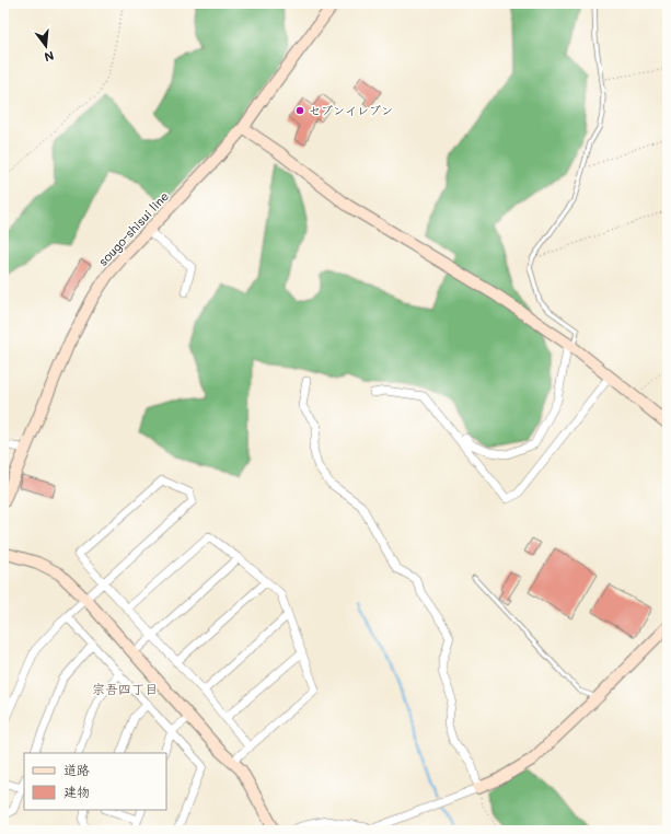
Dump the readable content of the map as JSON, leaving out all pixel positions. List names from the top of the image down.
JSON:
{
  "streets": {
    "street": ["sougo-shisui line"]
  },
  "districts": ["宗吾四丁目"],
  "places": ["セブンイレブン"],
  "legend": ["道路", "建物"],
  "north": "bottom"
}
